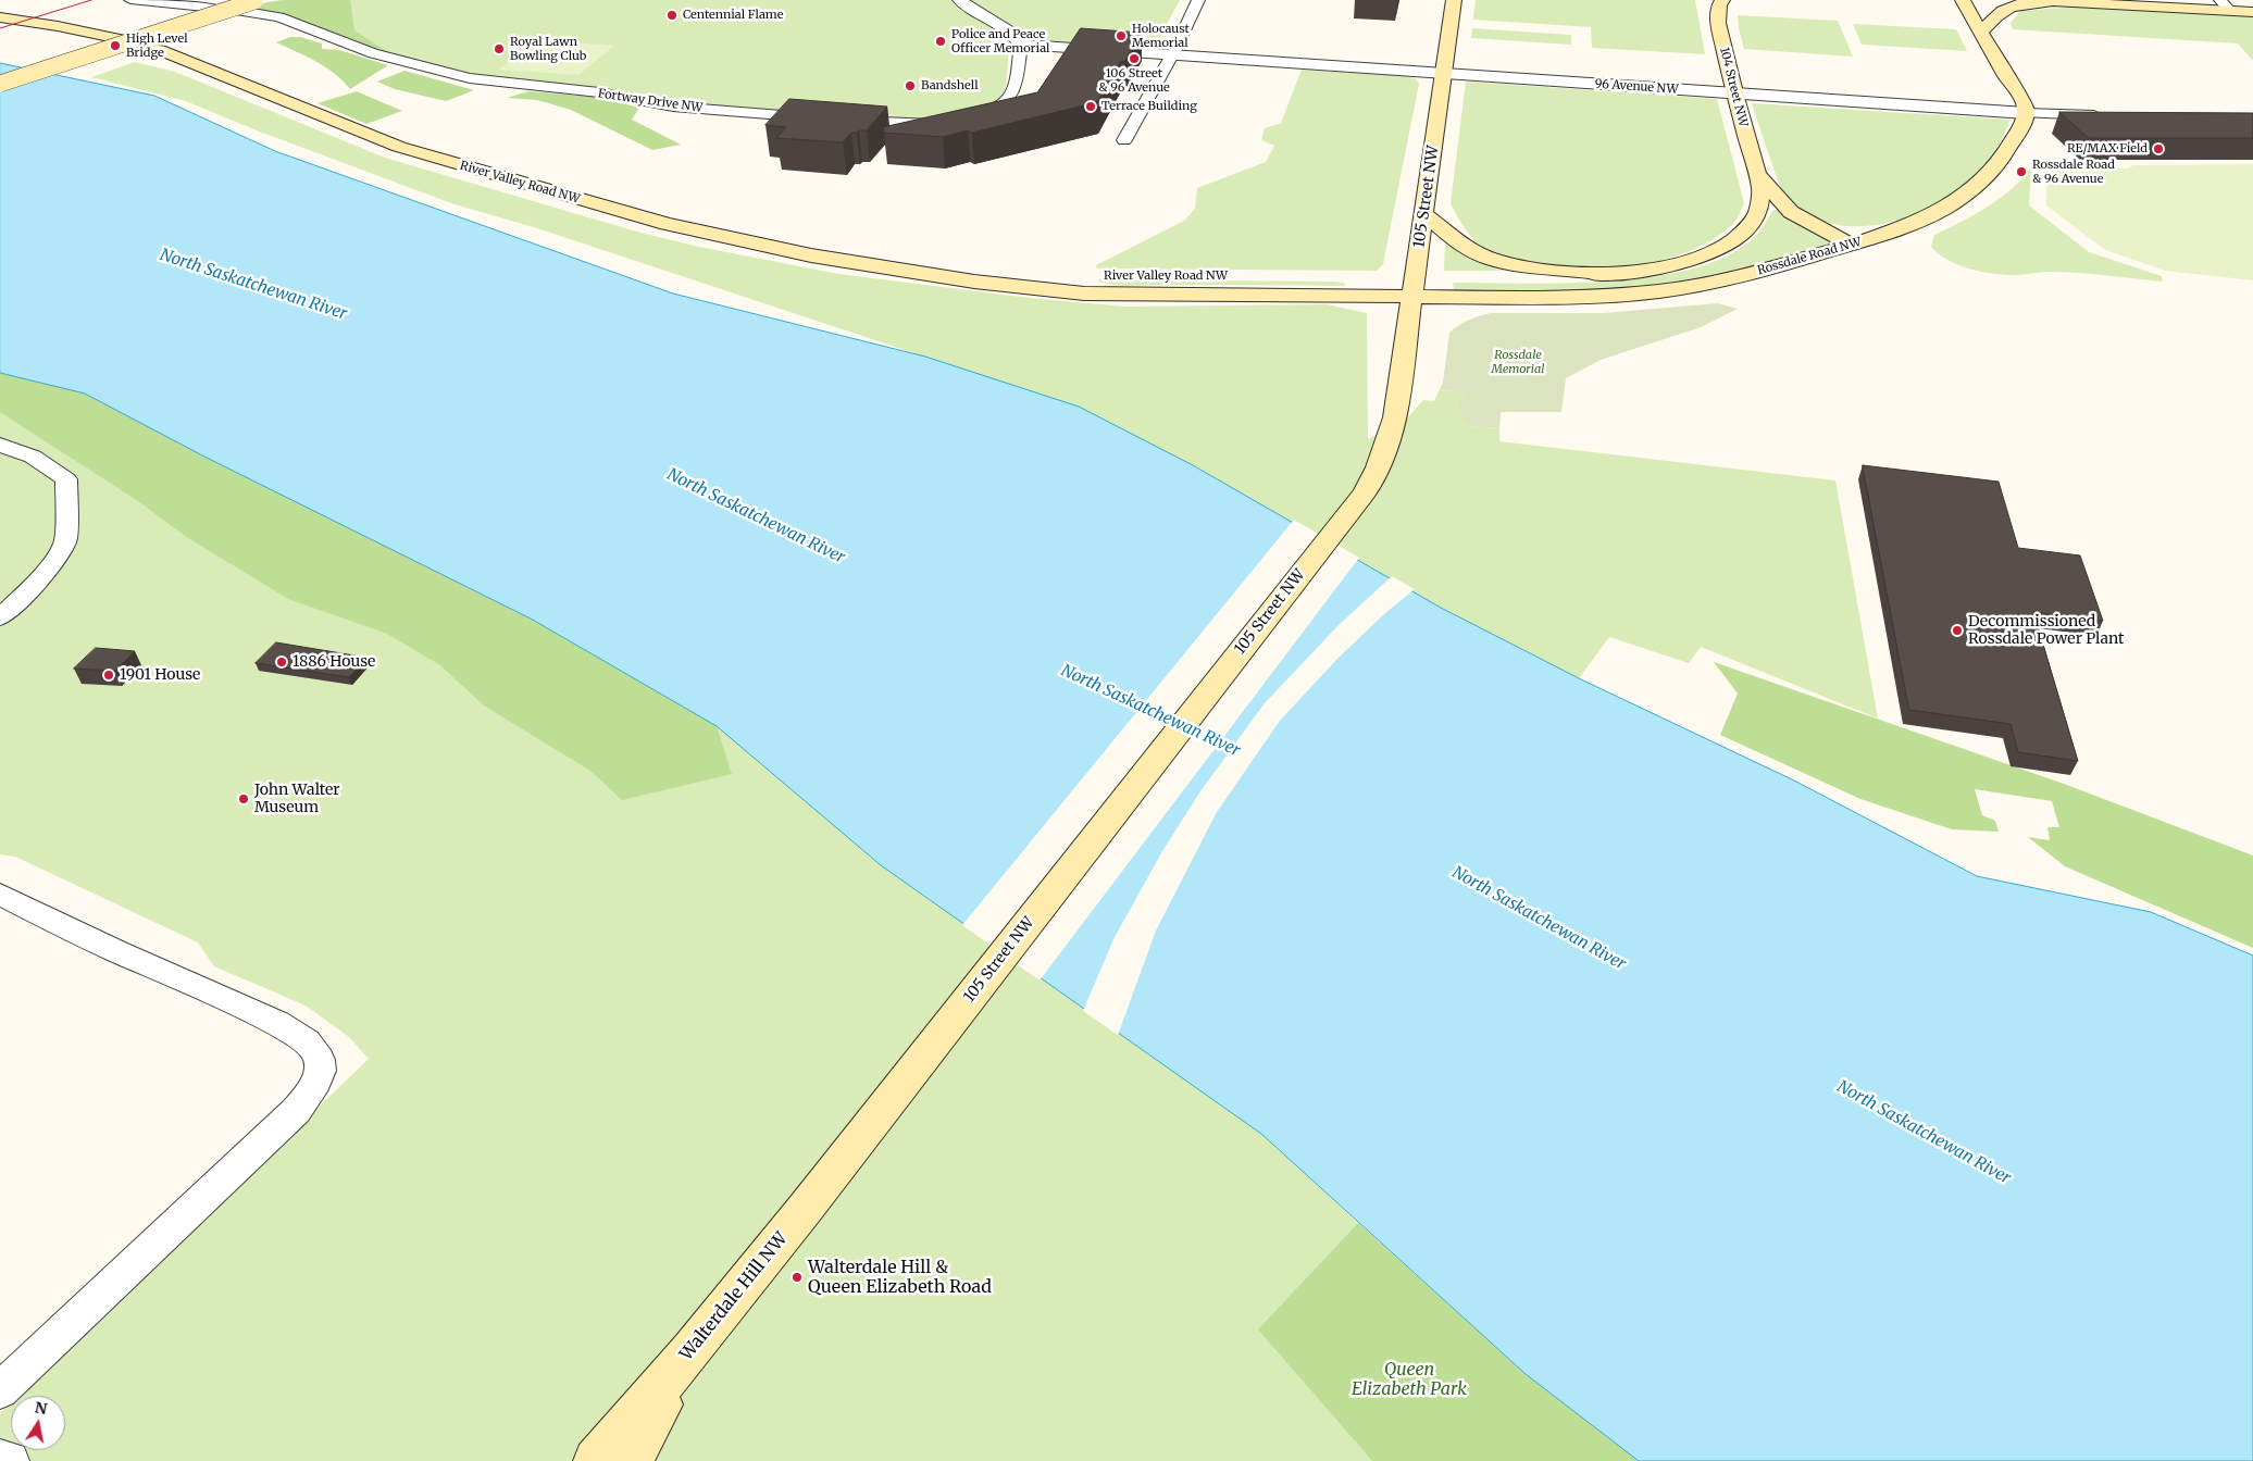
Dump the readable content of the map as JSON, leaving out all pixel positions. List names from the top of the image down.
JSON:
{
  "streets": {
    "main road": [
      "104 Street NW",
      "River Valley Road NW",
      "105 Street NW",
      "Rossdale Road NW",
      "Walterdale Hill NW"
    ],
    "street": ["96 Avenue NW", "Fortway Drive NW"]
  },
  "crossings": [
    ["96 Avenue NW", "104 Street NW"],
    ["96 Avenue NW", "105 Street NW"],
    ["96 Avenue NW", "Rossdale Road NW"],
    ["River Valley Road NW", "105 Street NW"],
    ["River Valley Road NW", "Rossdale Road NW"],
    ["105 Street NW", "Rossdale Road NW"],
    ["105 Street NW", "Walterdale Hill NW"]
  ],
  "water": ["North Saskatchewan River"],
  "parks": ["Rossdale Memorial", "Queen Elizabeth Park"],
  "places": [
    "Centennial Flame",
    "Holocaust Memorial",
    "Police and Peace Officer Memorial",
    "High Level Bridge",
    "Royal Lawn Bowling Club",
    "106 Street & 96 Avenue",
    "Bandshell",
    "Terrace Building",
    "RE/MAX Field",
    "Rossdale Road & 96 Avenue",
    "Decommissioned Rossdale Power Plant",
    "1886 House",
    "1901 House",
    "John Walter Museum",
    "Walterdale Hill & Queen Elizabeth Road"
  ],
  "north": "top"
}
